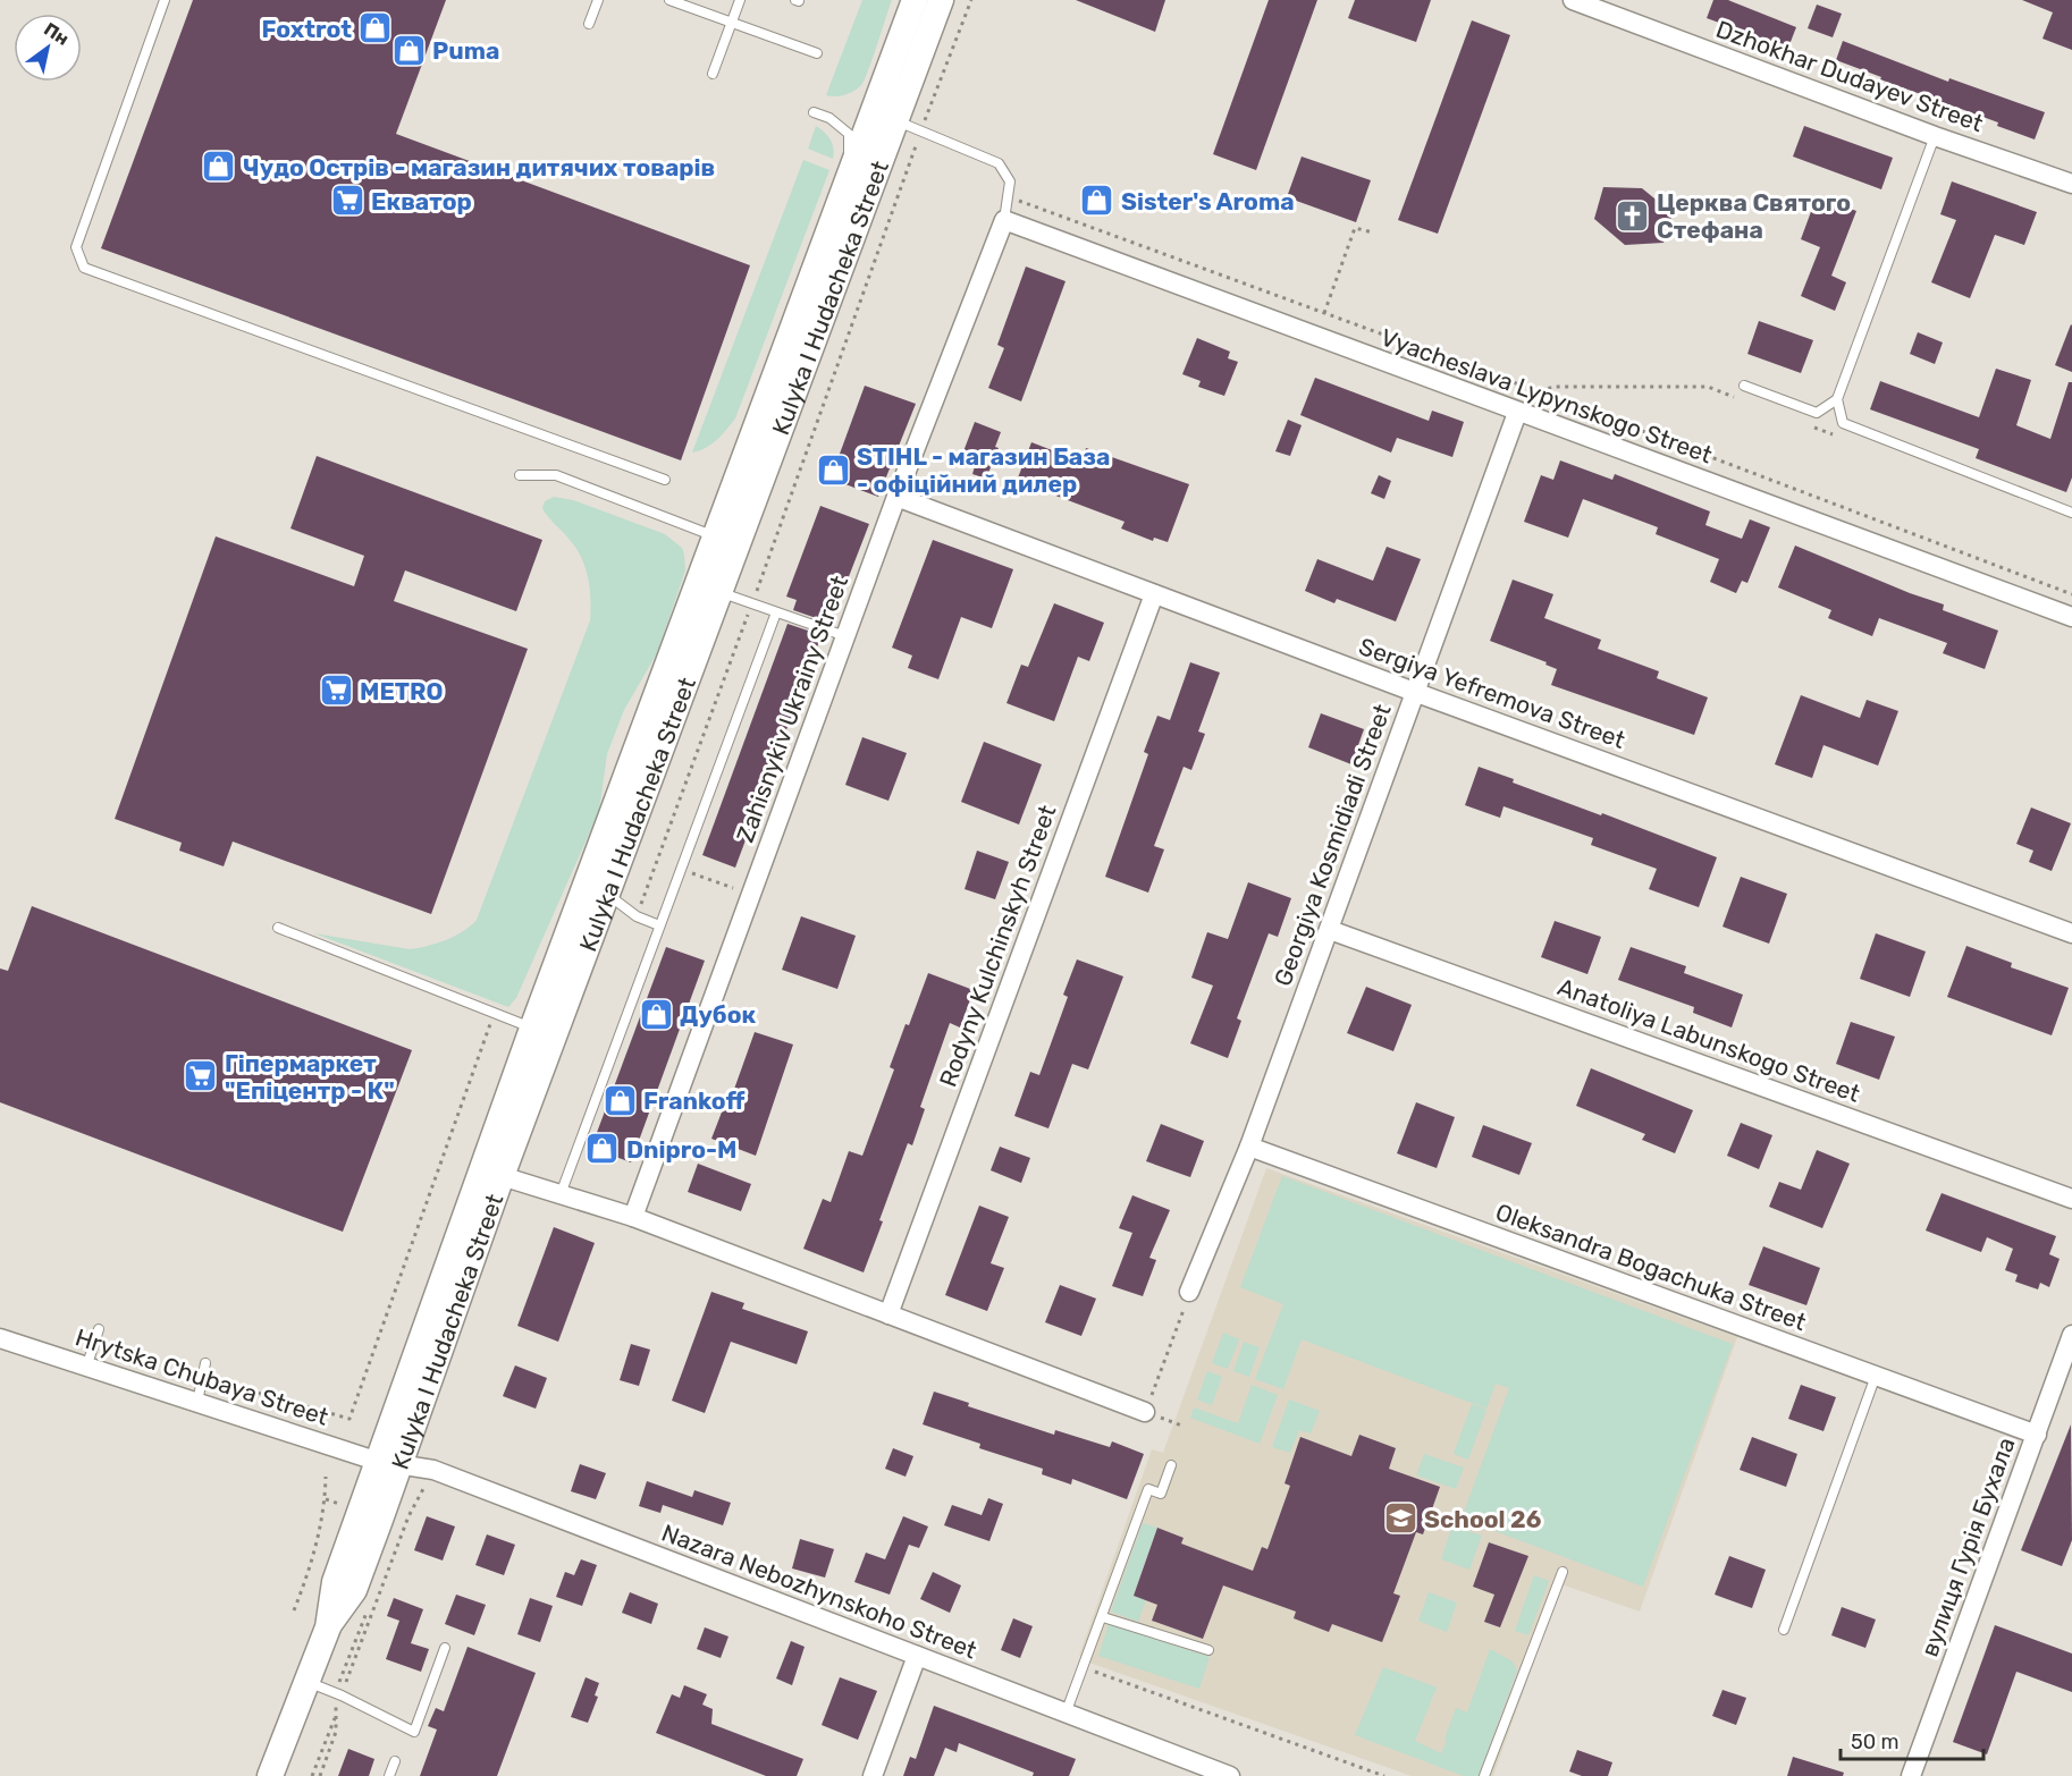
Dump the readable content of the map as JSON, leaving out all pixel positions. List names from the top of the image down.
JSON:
{
  "streets": {
    "main road": ["Kulyka I Hudacheka Street"],
    "street": [
      "Dzhokhar Dudayev Street",
      "Vyacheslava Lypynskogo Street",
      "Sergiya Yefremova Street",
      "Zahisnykiv Ukrainy Street",
      "Georgiya Kosmidiadi Street",
      "Rodyny Kulchinskyh Street",
      "Anatoliya Labunskogo Street",
      "Oleksandra Bogachuka Street",
      "Hrytska Chubaya Street",
      "вулиця Гурія Бухала",
      "Nazara Nebozhynskoho Street"
    ]
  },
  "crossings": [
    ["Kulyka I Hudacheka Street", "Hrytska Chubaya Street"],
    ["Kulyka I Hudacheka Street", "Nazara Nebozhynskoho Street"],
    ["Vyacheslava Lypynskogo Street", "Zahisnykiv Ukrainy Street"],
    ["Vyacheslava Lypynskogo Street", "Georgiya Kosmidiadi Street"],
    ["Sergiya Yefremova Street", "Zahisnykiv Ukrainy Street"],
    ["Sergiya Yefremova Street", "Georgiya Kosmidiadi Street"],
    ["Sergiya Yefremova Street", "Rodyny Kulchinskyh Street"],
    ["Georgiya Kosmidiadi Street", "Anatoliya Labunskogo Street"],
    ["Georgiya Kosmidiadi Street", "Oleksandra Bogachuka Street"],
    ["Oleksandra Bogachuka Street", "вулиця Гурія Бухала"],
    ["Hrytska Chubaya Street", "Nazara Nebozhynskoho Street"]
  ],
  "places": {
    "shop": [
      "Foxtrot",
      "Puma",
      "Чудо Острів - магазин дитячих товарів",
      "Sister's Aroma",
      "STIHL - магазин База - офіційний дилер",
      "Дубок",
      "Frankoff",
      "Dnipro-M"
    ],
    "supermarket": ["Екватор", "METRO", "Гіпермаркет \"Епіцентр - К\""],
    "church": ["Церква Святого Стефана"],
    "school or university": ["School 26"]
  },
  "scale_bar": "50 m",
  "north": "top right"
}
